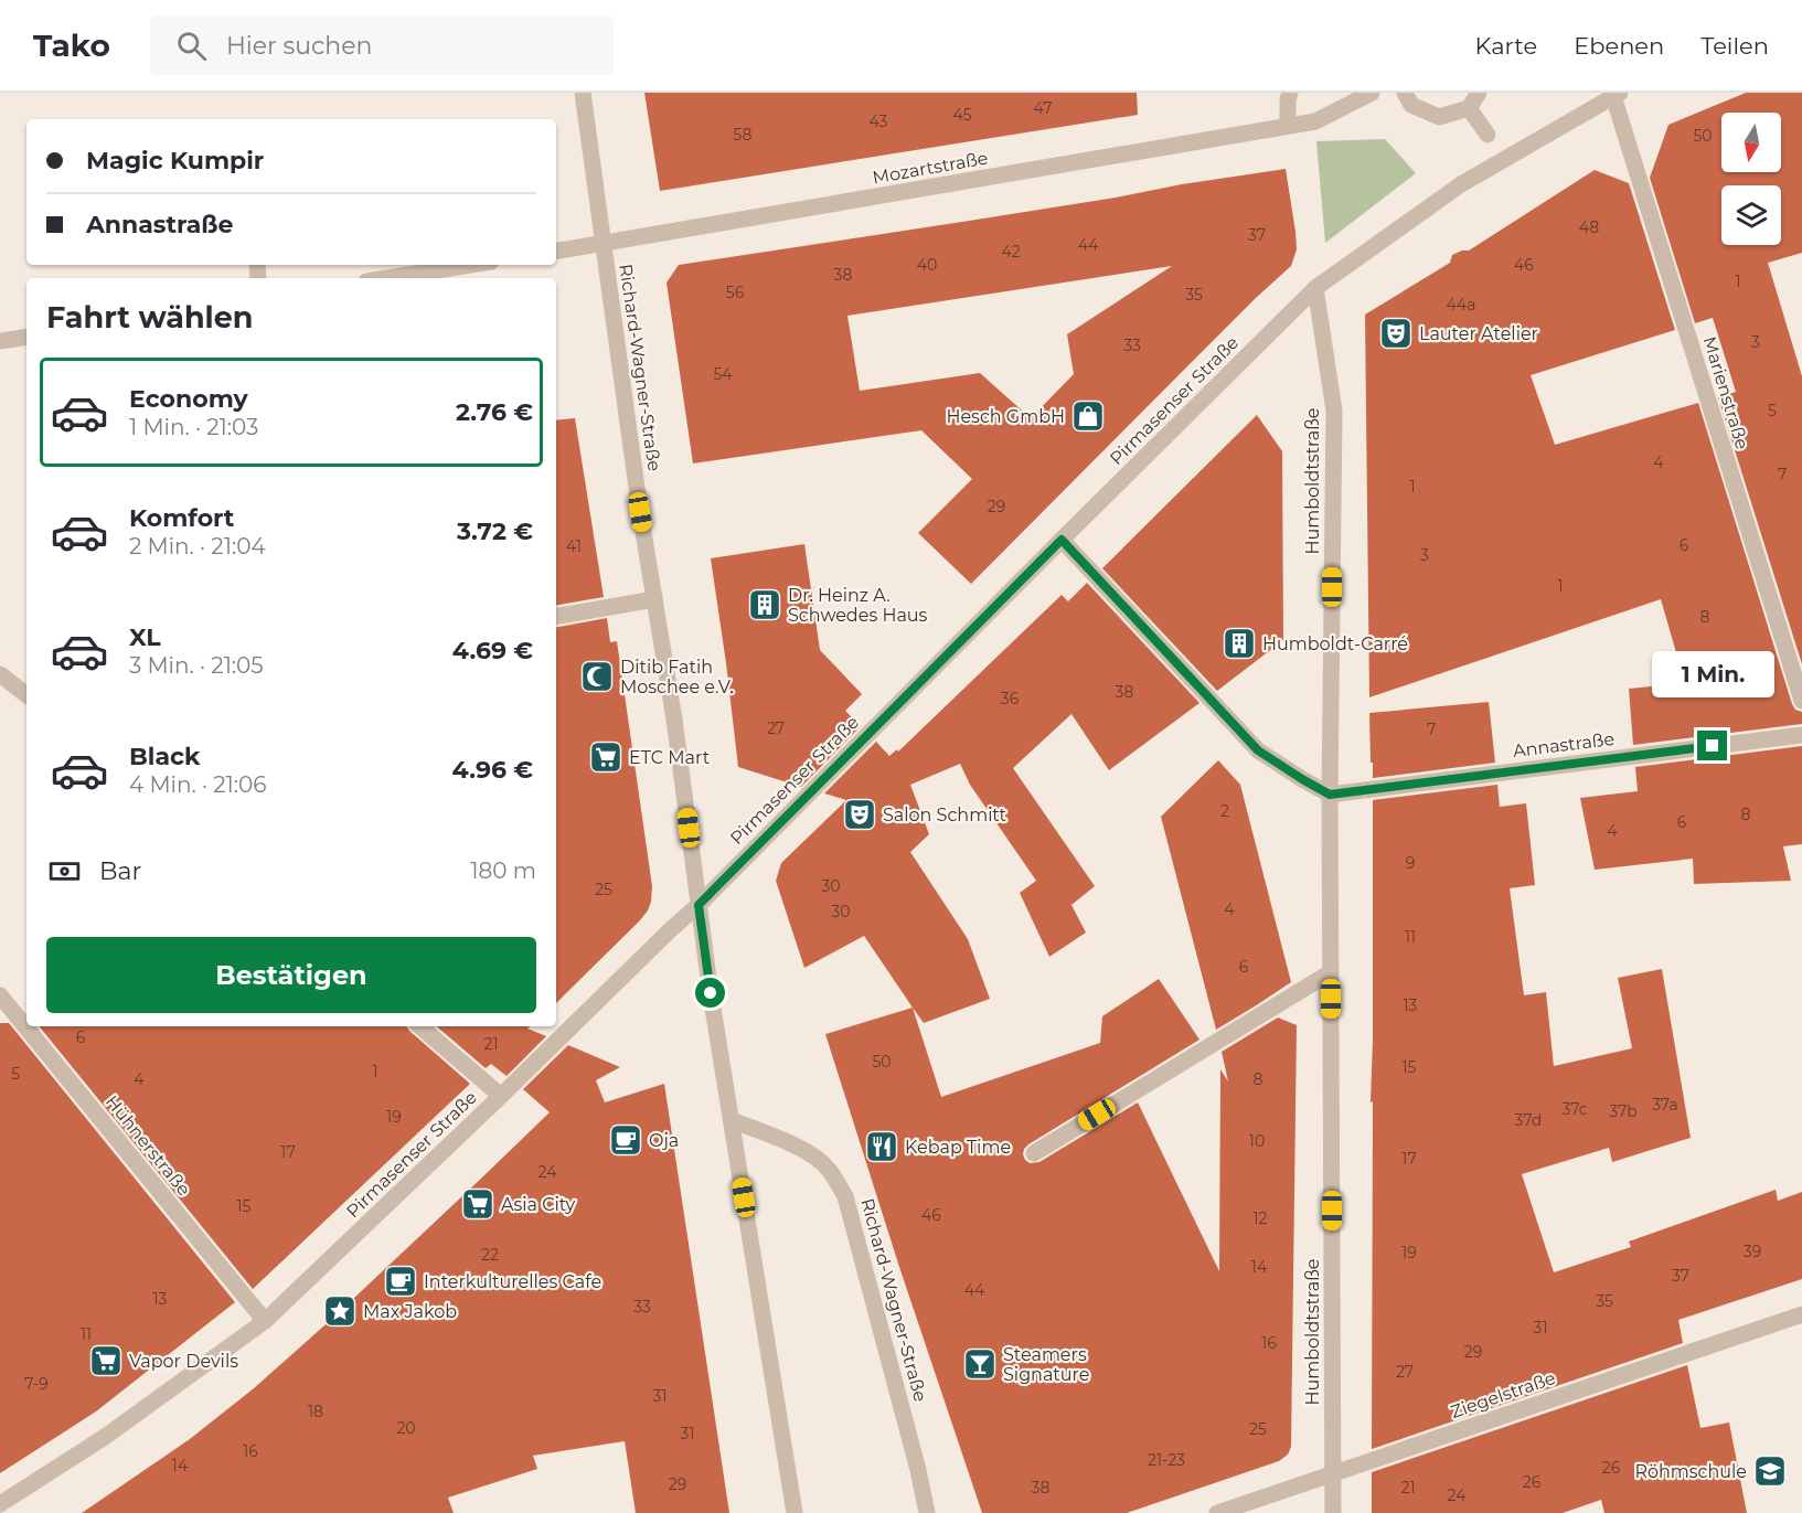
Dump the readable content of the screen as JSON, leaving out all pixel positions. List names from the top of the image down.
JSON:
{
  "streets": {
    "street": [
      "Mozartstraße",
      "Richard-Wagner-Straße",
      "Marienstraße",
      "Pirmasenser Straße",
      "Humboldtstraße",
      "Annastraße",
      "Hühnerstraße",
      "Ziegelstraße"
    ]
  },
  "crossings": [
    ["Mozartstraße", "Richard-Wagner-Straße"],
    ["Richard-Wagner-Straße", "Pirmasenser Straße"],
    ["Marienstraße", "Pirmasenser Straße"],
    ["Pirmasenser Straße", "Humboldtstraße"],
    ["Pirmasenser Straße", "Hühnerstraße"],
    ["Humboldtstraße", "Annastraße"],
    ["Humboldtstraße", "Ziegelstraße"]
  ],
  "places": {
    "theatre": ["Lauter Atelier", "Salon Schmitt"],
    "shop": ["Hesch GmbH"],
    "building": ["Dr. Heinz A. Schwedes Haus", "Humboldt-Carré"],
    "mosque": ["Ditib Fatih Moschee e.V."],
    "supermarket": ["ETC Mart", "Asia City", "Vapor Devils"],
    "cafe": ["Oja", "Interkulturelles Cafe"],
    "restaurant": ["Kebap Time"],
    "place": ["Max Jakob"],
    "bar": ["Steamers Signature"],
    "school or university": ["Röhmschule"]
  },
  "house_numbers": [
    "47",
    "45",
    "43",
    "58",
    "50",
    "48",
    "37",
    "44",
    "42",
    "40",
    "46",
    "38",
    "1",
    "56",
    "35",
    "44a",
    "3",
    "33",
    "54",
    "5",
    "4",
    "7",
    "1",
    "29",
    "6",
    "41",
    "3",
    "1",
    "8",
    "38",
    "36",
    "27",
    "7",
    "2",
    "8",
    "6",
    "4",
    "9",
    "30",
    "25",
    "4",
    "30",
    "11",
    "6",
    "13",
    "6",
    "21",
    "50",
    "15",
    "1",
    "5",
    "4",
    "8",
    "37a",
    "37c",
    "37b",
    "19",
    "37d",
    "10",
    "17",
    "17",
    "24",
    "15",
    "46",
    "12",
    "39",
    "19",
    "22",
    "14",
    "37",
    "44",
    "13",
    "35",
    "33",
    "31",
    "11",
    "16",
    "29",
    "27",
    "7-9",
    "31",
    "18",
    "20",
    "25",
    "31",
    "16",
    "21-23",
    "14",
    "26",
    "26",
    "29",
    "38",
    "21",
    "24"
  ],
  "north": "bottom",
  "page": {
    "header": "Tako",
    "search": "Hier suchen",
    "nav": ["Karte", "Ebenen", "Teilen"],
    "banner": ["Magic Kumpir", "Annastraße"],
    "heading": "Fahrt wählen",
    "list": [
      {
        "name": "Economy",
        "note": "1 Min. · 21:03",
        "value": "2.76 €"
      },
      {
        "name": "Komfort",
        "note": "2 Min. · 21:04",
        "value": "3.72 €"
      },
      {
        "name": "XL",
        "note": "3 Min. · 21:05",
        "value": "4.69 €"
      },
      {
        "name": "Black",
        "note": "4 Min. · 21:06",
        "value": "4.96 €"
      }
    ],
    "bubble": "1 Min.",
    "pay": ["Bar", "180 m"],
    "buttons": "Bestätigen"
  }
}
